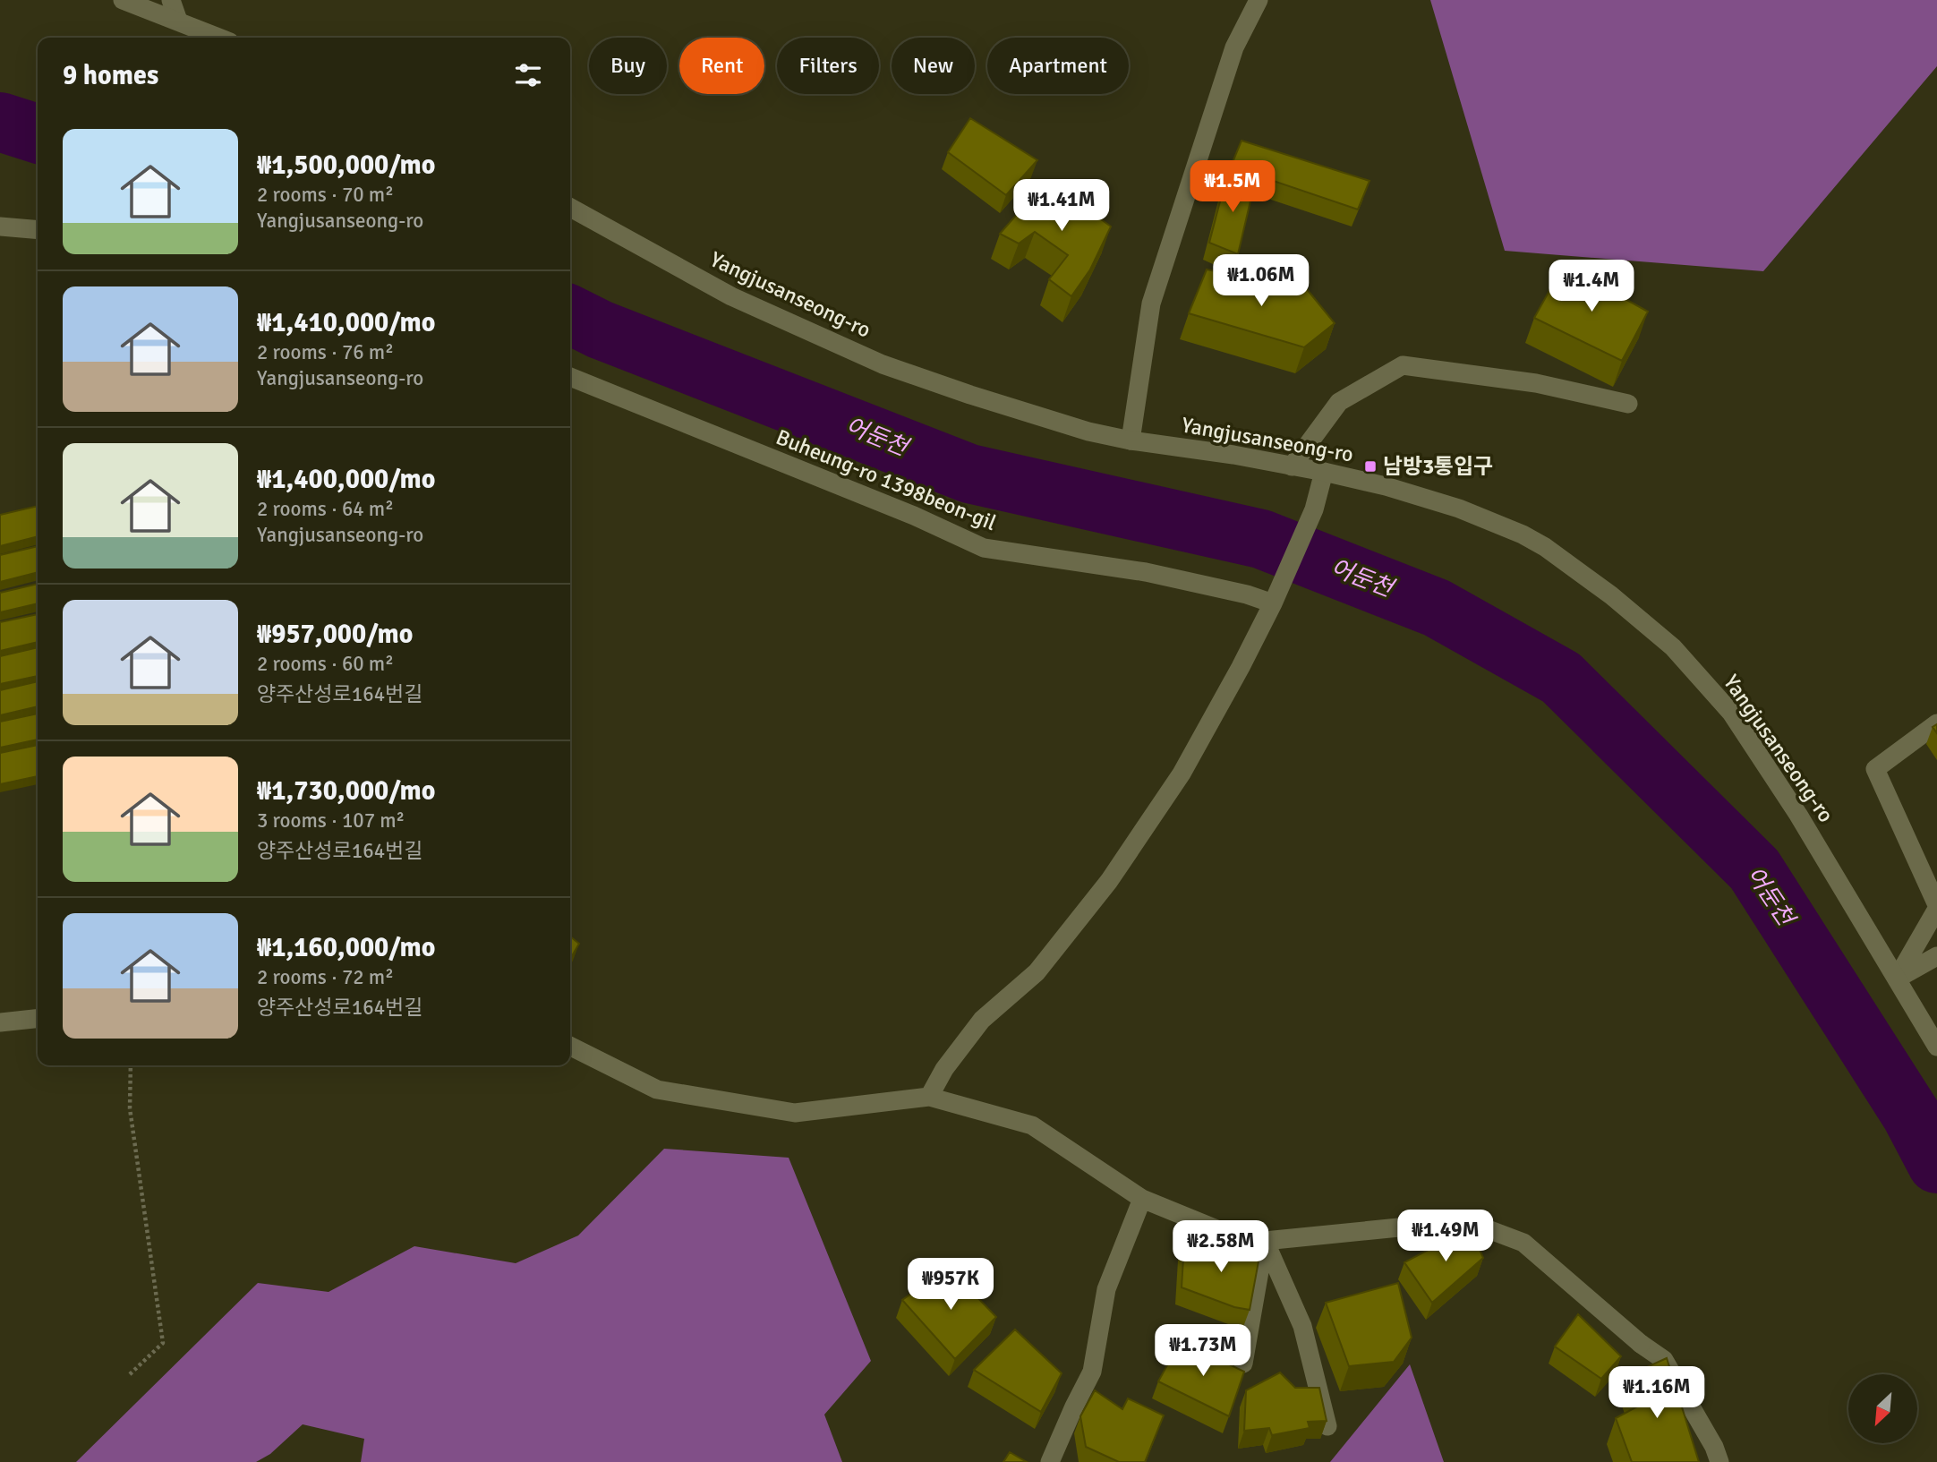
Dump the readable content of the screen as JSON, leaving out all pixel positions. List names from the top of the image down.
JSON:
{
  "streets": {
    "street": ["Yangjusanseong-ro", "Buheung-ro 1398beon-gil"]
  },
  "water": ["어둔천"],
  "places": {
    "transit": ["남방3통입구"]
  },
  "north": "bottom left",
  "page": {
    "chip": [
      "Buy",
      "Rent",
      "Filters",
      "New",
      "Apartment"
    ],
    "heading": "9 homes",
    "list": [
      {
        "name": "₩1,500,000/mo",
        "note": "2 rooms · 70 m² · Yangjusanseong-ro"
      },
      {
        "name": "₩1,410,000/mo",
        "note": "2 rooms · 76 m² · Yangjusanseong-ro"
      },
      {
        "name": "₩1,400,000/mo",
        "note": "2 rooms · 64 m² · Yangjusanseong-ro"
      },
      {
        "name": "₩957,000/mo",
        "note": "2 rooms · 60 m² · 양주산성로164번길"
      },
      {
        "name": "₩1,730,000/mo",
        "note": "3 rooms · 107 m² · 양주산성로164번길"
      },
      {
        "name": "₩1,160,000/mo",
        "note": "2 rooms · 72 m² · 양주산성로164번길"
      }
    ],
    "price": [
      "₩1.5M",
      "₩1.41M",
      "₩1.06M",
      "₩1.4M",
      "₩1.49M",
      "₩2.58M",
      "₩957K",
      "₩1.73M",
      "₩1.16M"
    ]
  }
}
